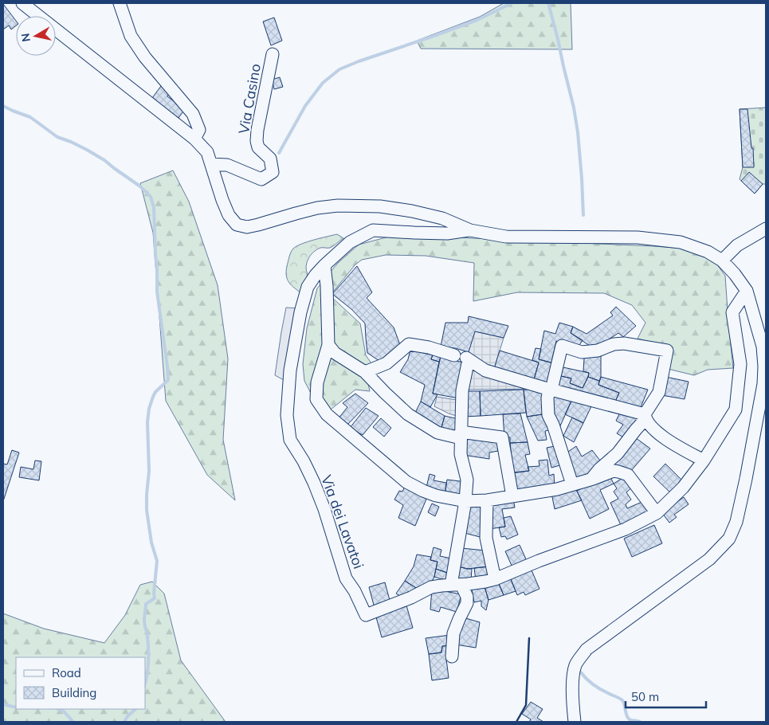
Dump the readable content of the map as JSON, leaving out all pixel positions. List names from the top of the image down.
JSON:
{
  "streets": {
    "street": ["Via Casino", "Via dei Lavatoi"]
  },
  "legend": ["Road", "Building"],
  "scale_bar": "50 m",
  "north": "left"
}
